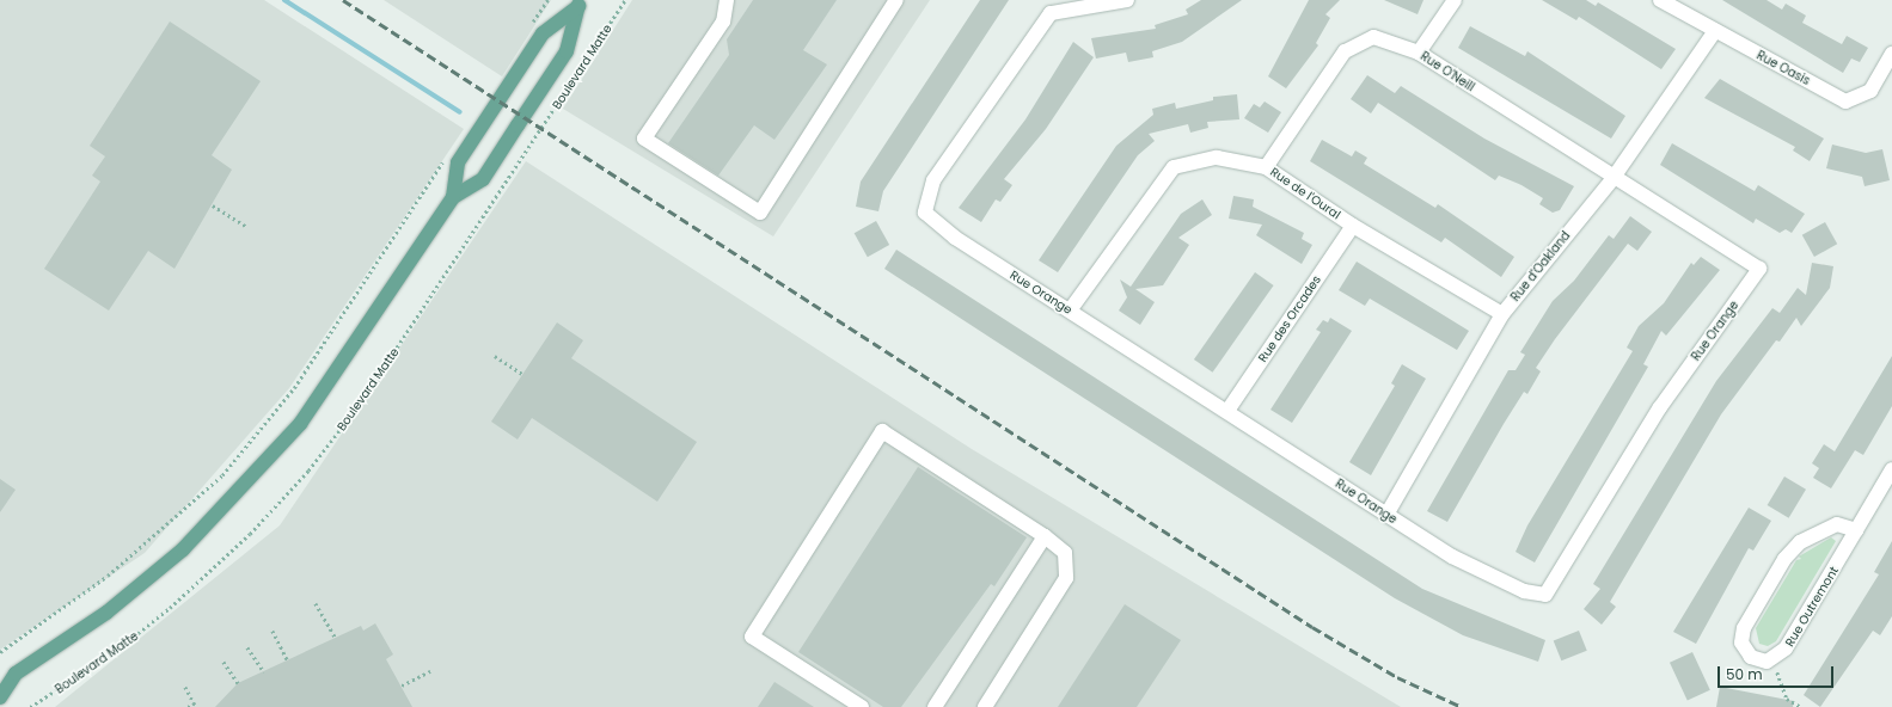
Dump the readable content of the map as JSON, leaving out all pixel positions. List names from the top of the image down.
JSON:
{
  "streets": {
    "main road": ["Boulevard Matte"],
    "street": [
      "Rue Oasis",
      "Rue O'Neill",
      "Rue de l'Oural",
      "Rue d'Oakland",
      "Rue Orange",
      "Rue des Orcades",
      "Rue Outremont"
    ]
  },
  "crossings": [
    ["Rue Oasis", "Rue d'Oakland"],
    ["Rue O'Neill", "Rue de l'Oural"],
    ["Rue O'Neill", "Rue d'Oakland"],
    ["Rue O'Neill", "Rue Orange"],
    ["Rue de l'Oural", "Rue d'Oakland"],
    ["Rue de l'Oural", "Rue Orange"],
    ["Rue de l'Oural", "Rue des Orcades"],
    ["Rue d'Oakland", "Rue Orange"],
    ["Rue Orange", "Rue des Orcades"]
  ],
  "scale_bar": "50 m"
}
